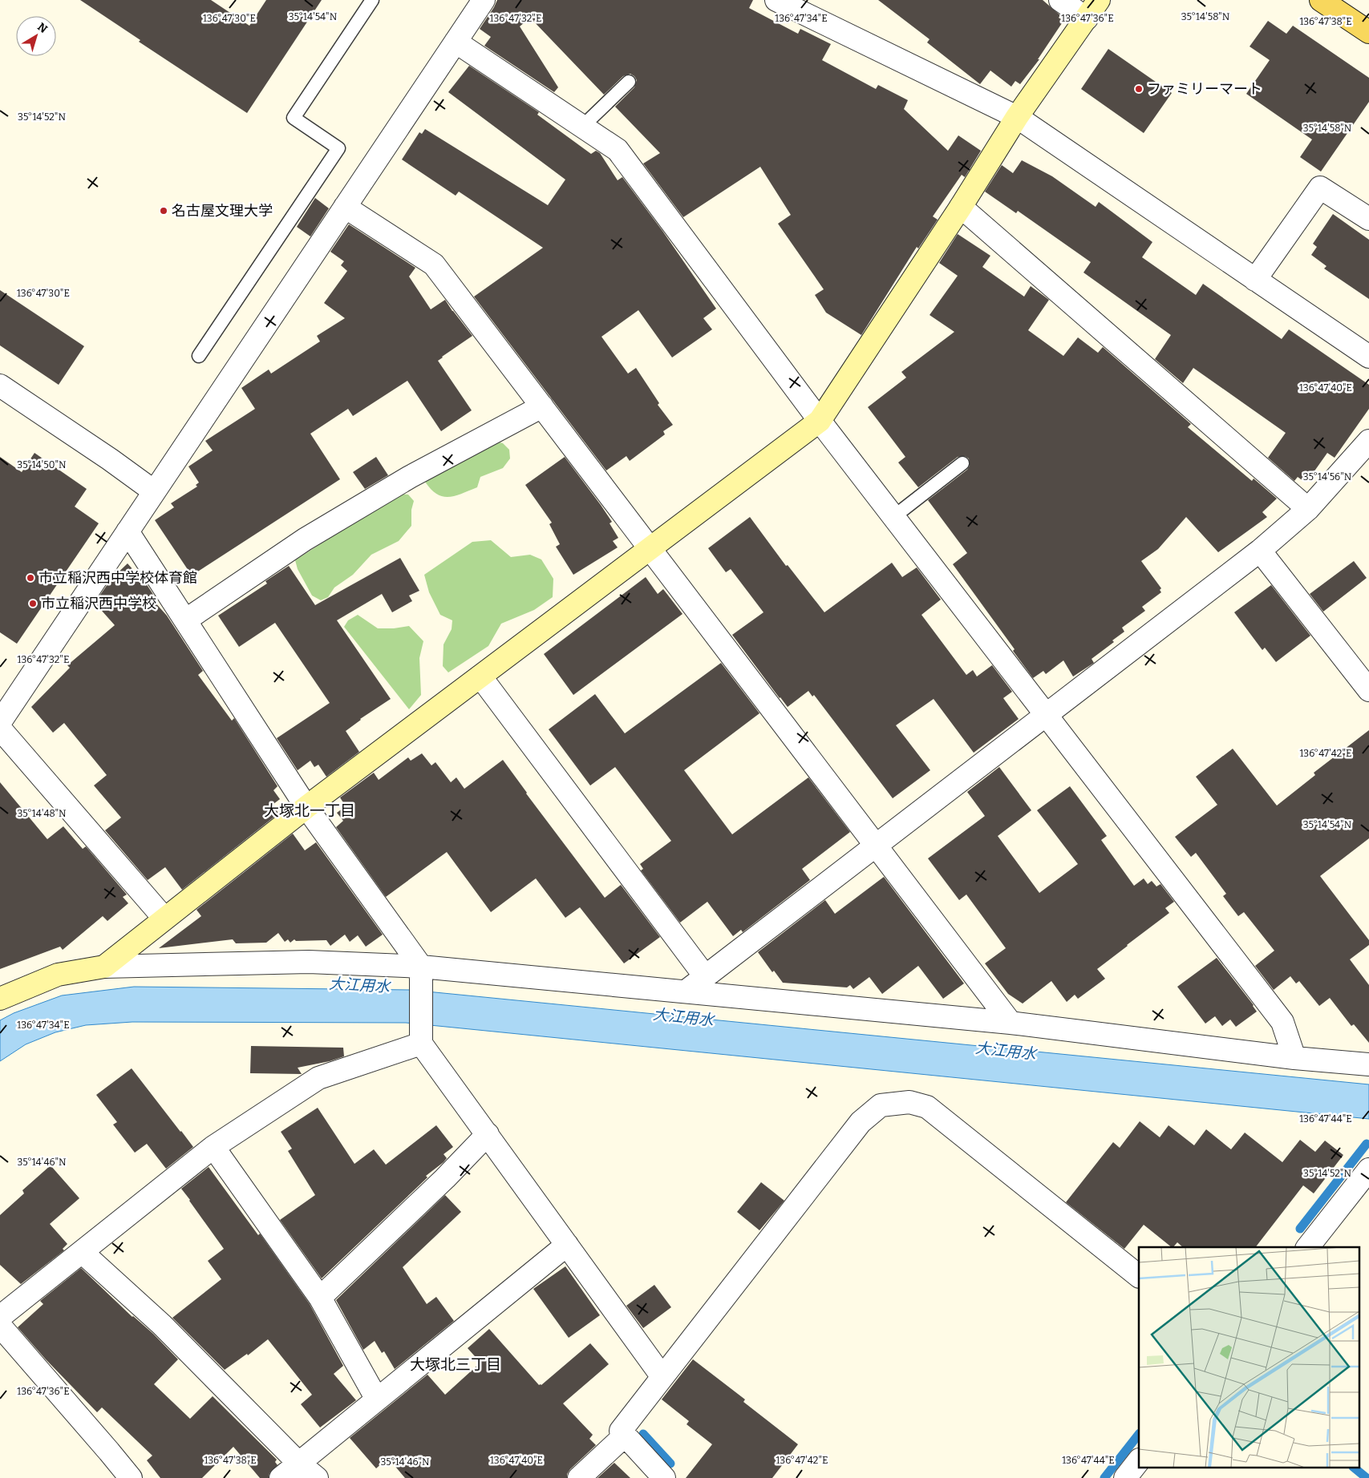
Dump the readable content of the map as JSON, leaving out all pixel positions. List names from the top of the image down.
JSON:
{
  "districts": ["大塚北一丁目", "大塚北三丁目"],
  "water": ["大江用水"],
  "places": [
    "ファミリーマート",
    "名古屋文理大学",
    "市立稲沢西中学校体育館",
    "市立稲沢西中学校"
  ],
  "north": "top right",
  "coordinates": [
    "35°14'54\"N",
    "35°14'58\"N",
    "136°47'30\"E",
    "136°47'32\"E",
    "136°47'34\"E",
    "136°47'36\"E",
    "136°47'38\"E",
    "35°14'52\"N",
    "136°47'40\"E",
    "35°14'50\"N",
    "35°14'56\"N",
    "136°47'42\"E",
    "35°14'48\"N",
    "136°47'44\"E",
    "35°14'46\"N"
  ]
}
